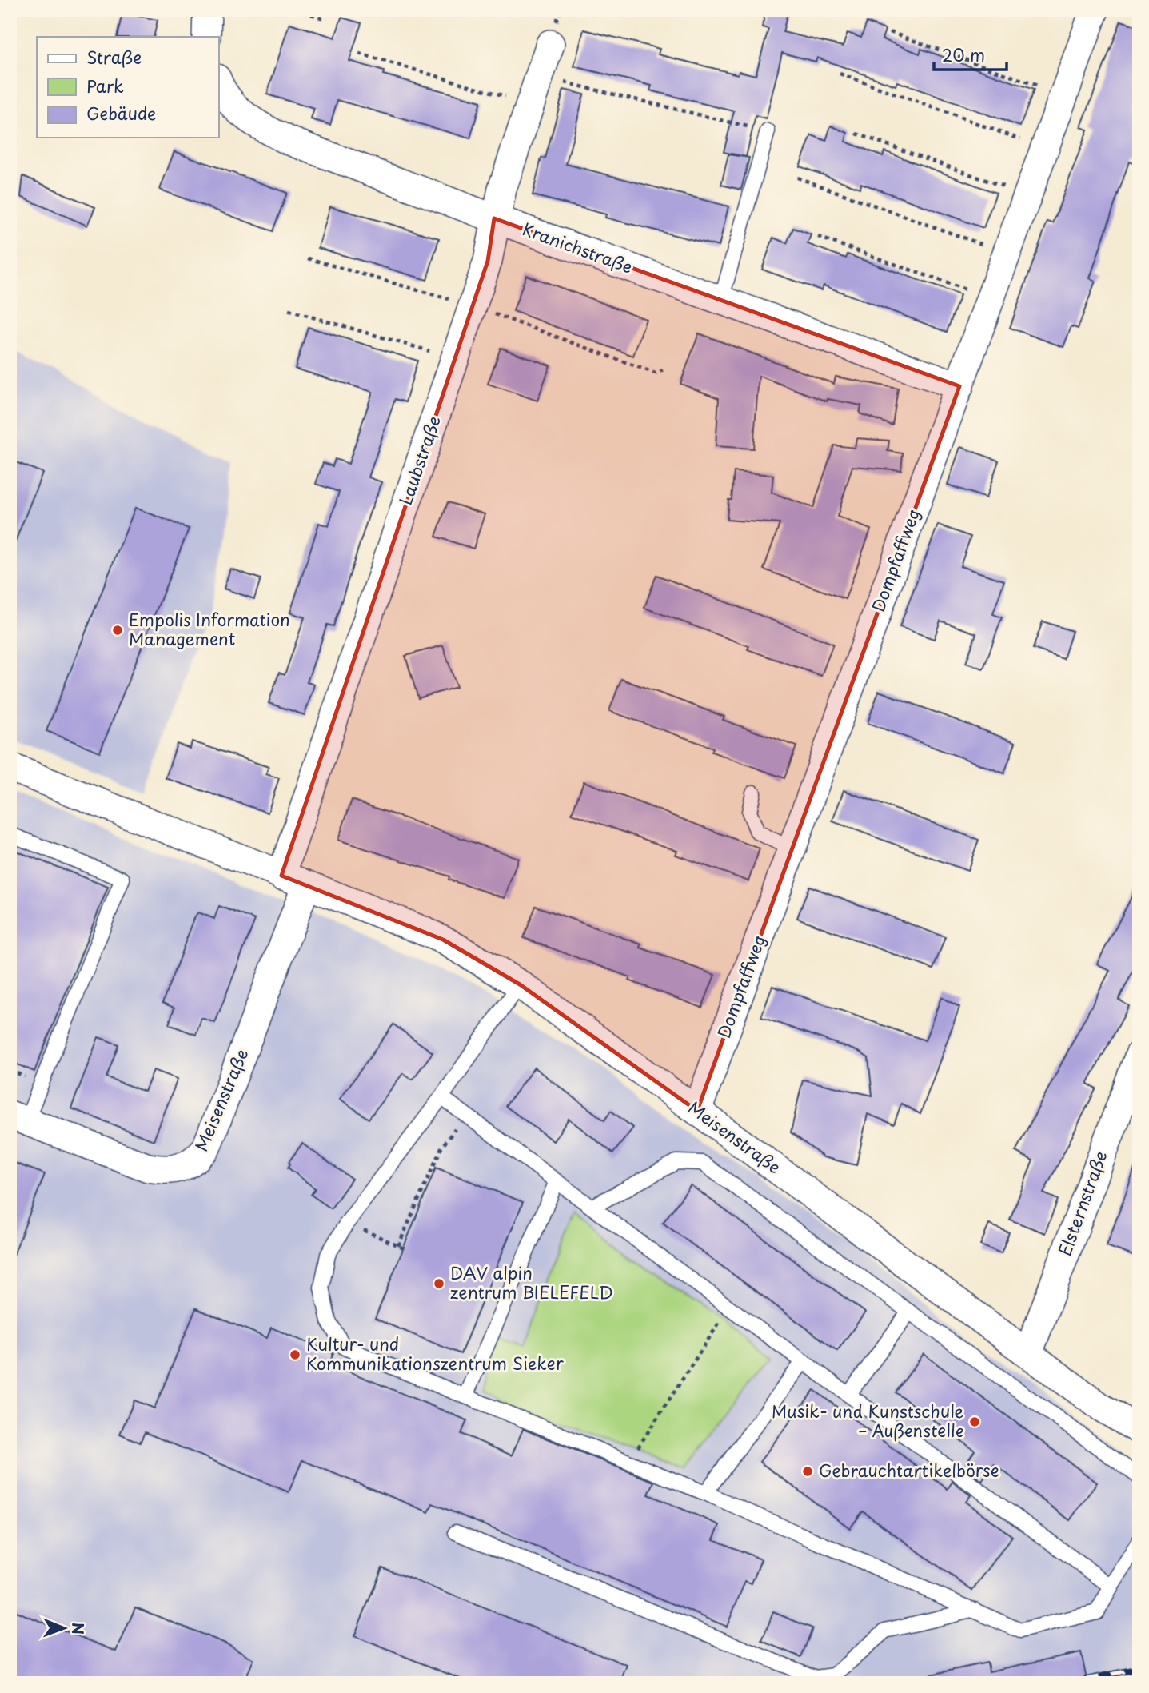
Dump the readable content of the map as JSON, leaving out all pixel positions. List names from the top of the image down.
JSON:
{
  "streets": {
    "street": [
      "Kranichstraße",
      "Laubstraße",
      "Dompfaffweg",
      "Meisenstraße",
      "Elsternstraße"
    ]
  },
  "crossings": [
    ["Kranichstraße", "Laubstraße"],
    ["Kranichstraße", "Dompfaffweg"],
    ["Laubstraße", "Meisenstraße"],
    ["Dompfaffweg", "Meisenstraße"],
    ["Meisenstraße", "Elsternstraße"]
  ],
  "places": [
    "Empolis Information Management",
    "DAV alpin zentrum BIELEFELD",
    "Kultur- und Kommunikationszentrum Sieker",
    "Musik- und Kunstschule – Außenstelle",
    "Gebrauchtartikelbörse"
  ],
  "legend": ["Straße", "Park", "Gebäude"],
  "scale_bar": "20 m",
  "north": "right"
}
